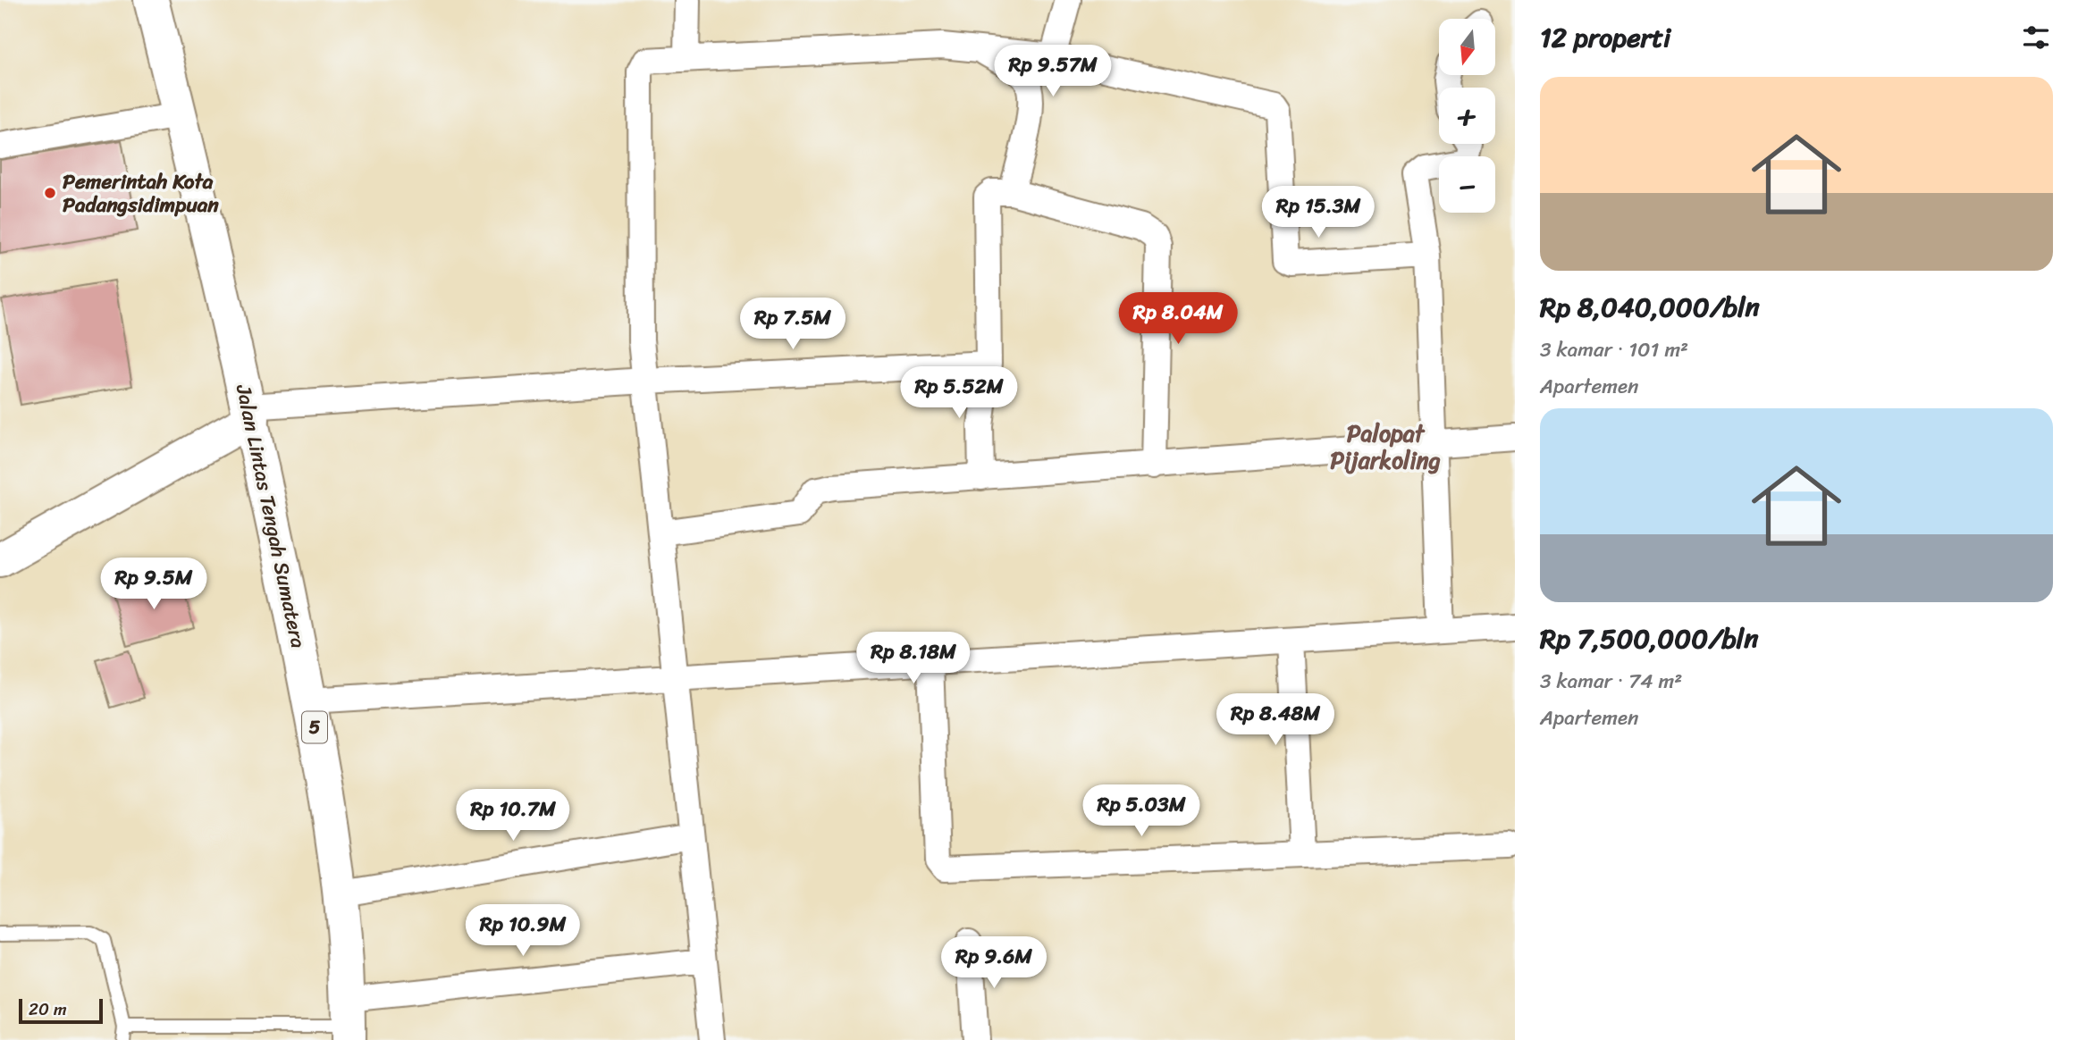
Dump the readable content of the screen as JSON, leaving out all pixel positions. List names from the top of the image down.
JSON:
{
  "streets": {
    "main road": ["Jalan Lintas Tengah Sumatera", "5"]
  },
  "districts": ["Palopat Pijarkoling"],
  "places": ["Pemerintah Kota Padangsidimpuan"],
  "scale_bar": "20 m",
  "north": "bottom",
  "page": {
    "heading": "12 properti",
    "map_buttons": ["+", "−"],
    "price": [
      "Rp 9.57M",
      "Rp 15.3M",
      "Rp 8.04M",
      "Rp 7.5M",
      "Rp 5.52M",
      "Rp 9.5M",
      "Rp 8.18M",
      "Rp 8.48M",
      "Rp 5.03M",
      "Rp 10.7M",
      "Rp 10.9M",
      "Rp 9.6M"
    ],
    "list": [
      {
        "name": "Rp 8,040,000/bln",
        "note": "3 kamar · 101 m² · Apartemen"
      },
      {
        "name": "Rp 7,500,000/bln",
        "note": "3 kamar · 74 m² · Apartemen"
      }
    ],
    "scale": "20 m"
  }
}
